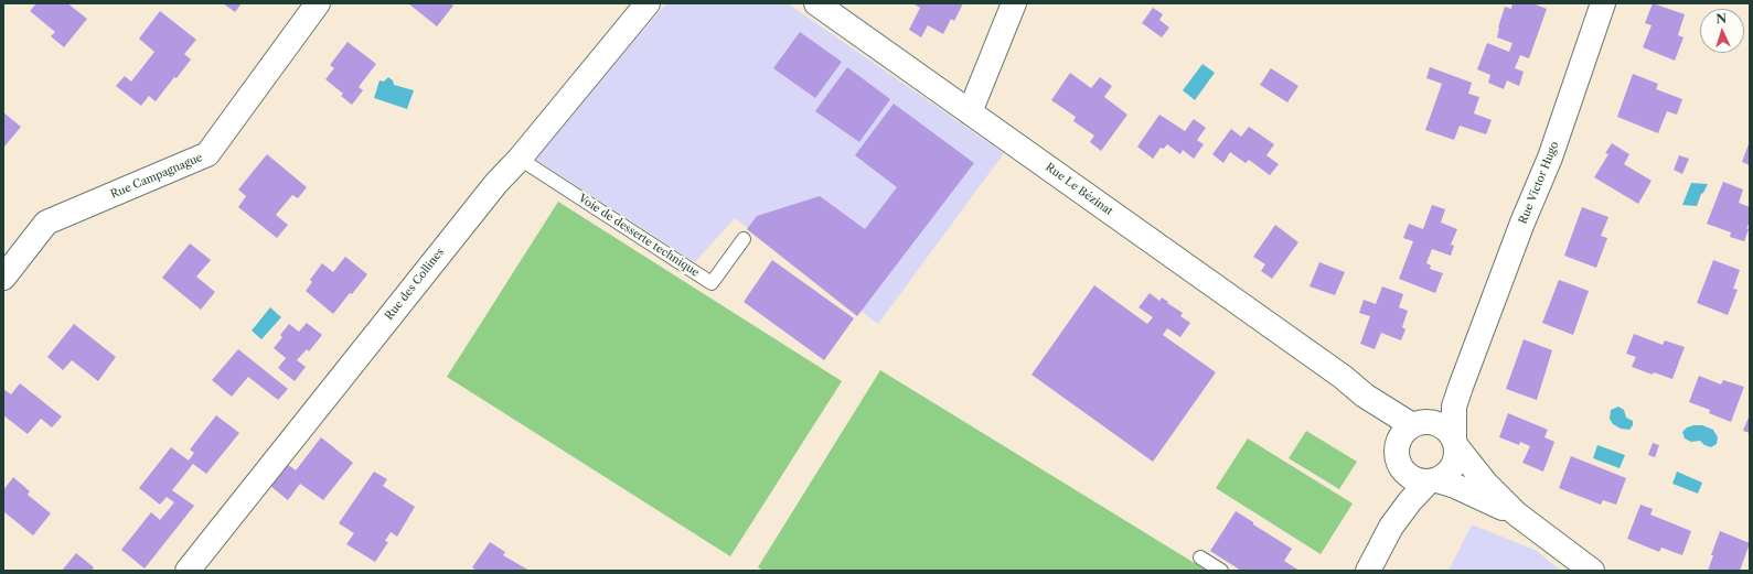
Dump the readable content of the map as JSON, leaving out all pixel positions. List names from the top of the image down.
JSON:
{
  "streets": {
    "street": [
      "Rue Campagnague",
      "Rue Victor Hugo",
      "Rue Le Bézinat",
      "Rue des Collines"
    ],
    "lane": ["Voie de desserte technique"]
  },
  "crossings": [
    ["Rue Victor Hugo", "Rue Le Bézinat"],
    ["Voie de desserte technique", "Rue des Collines"]
  ],
  "north": "top"
}
